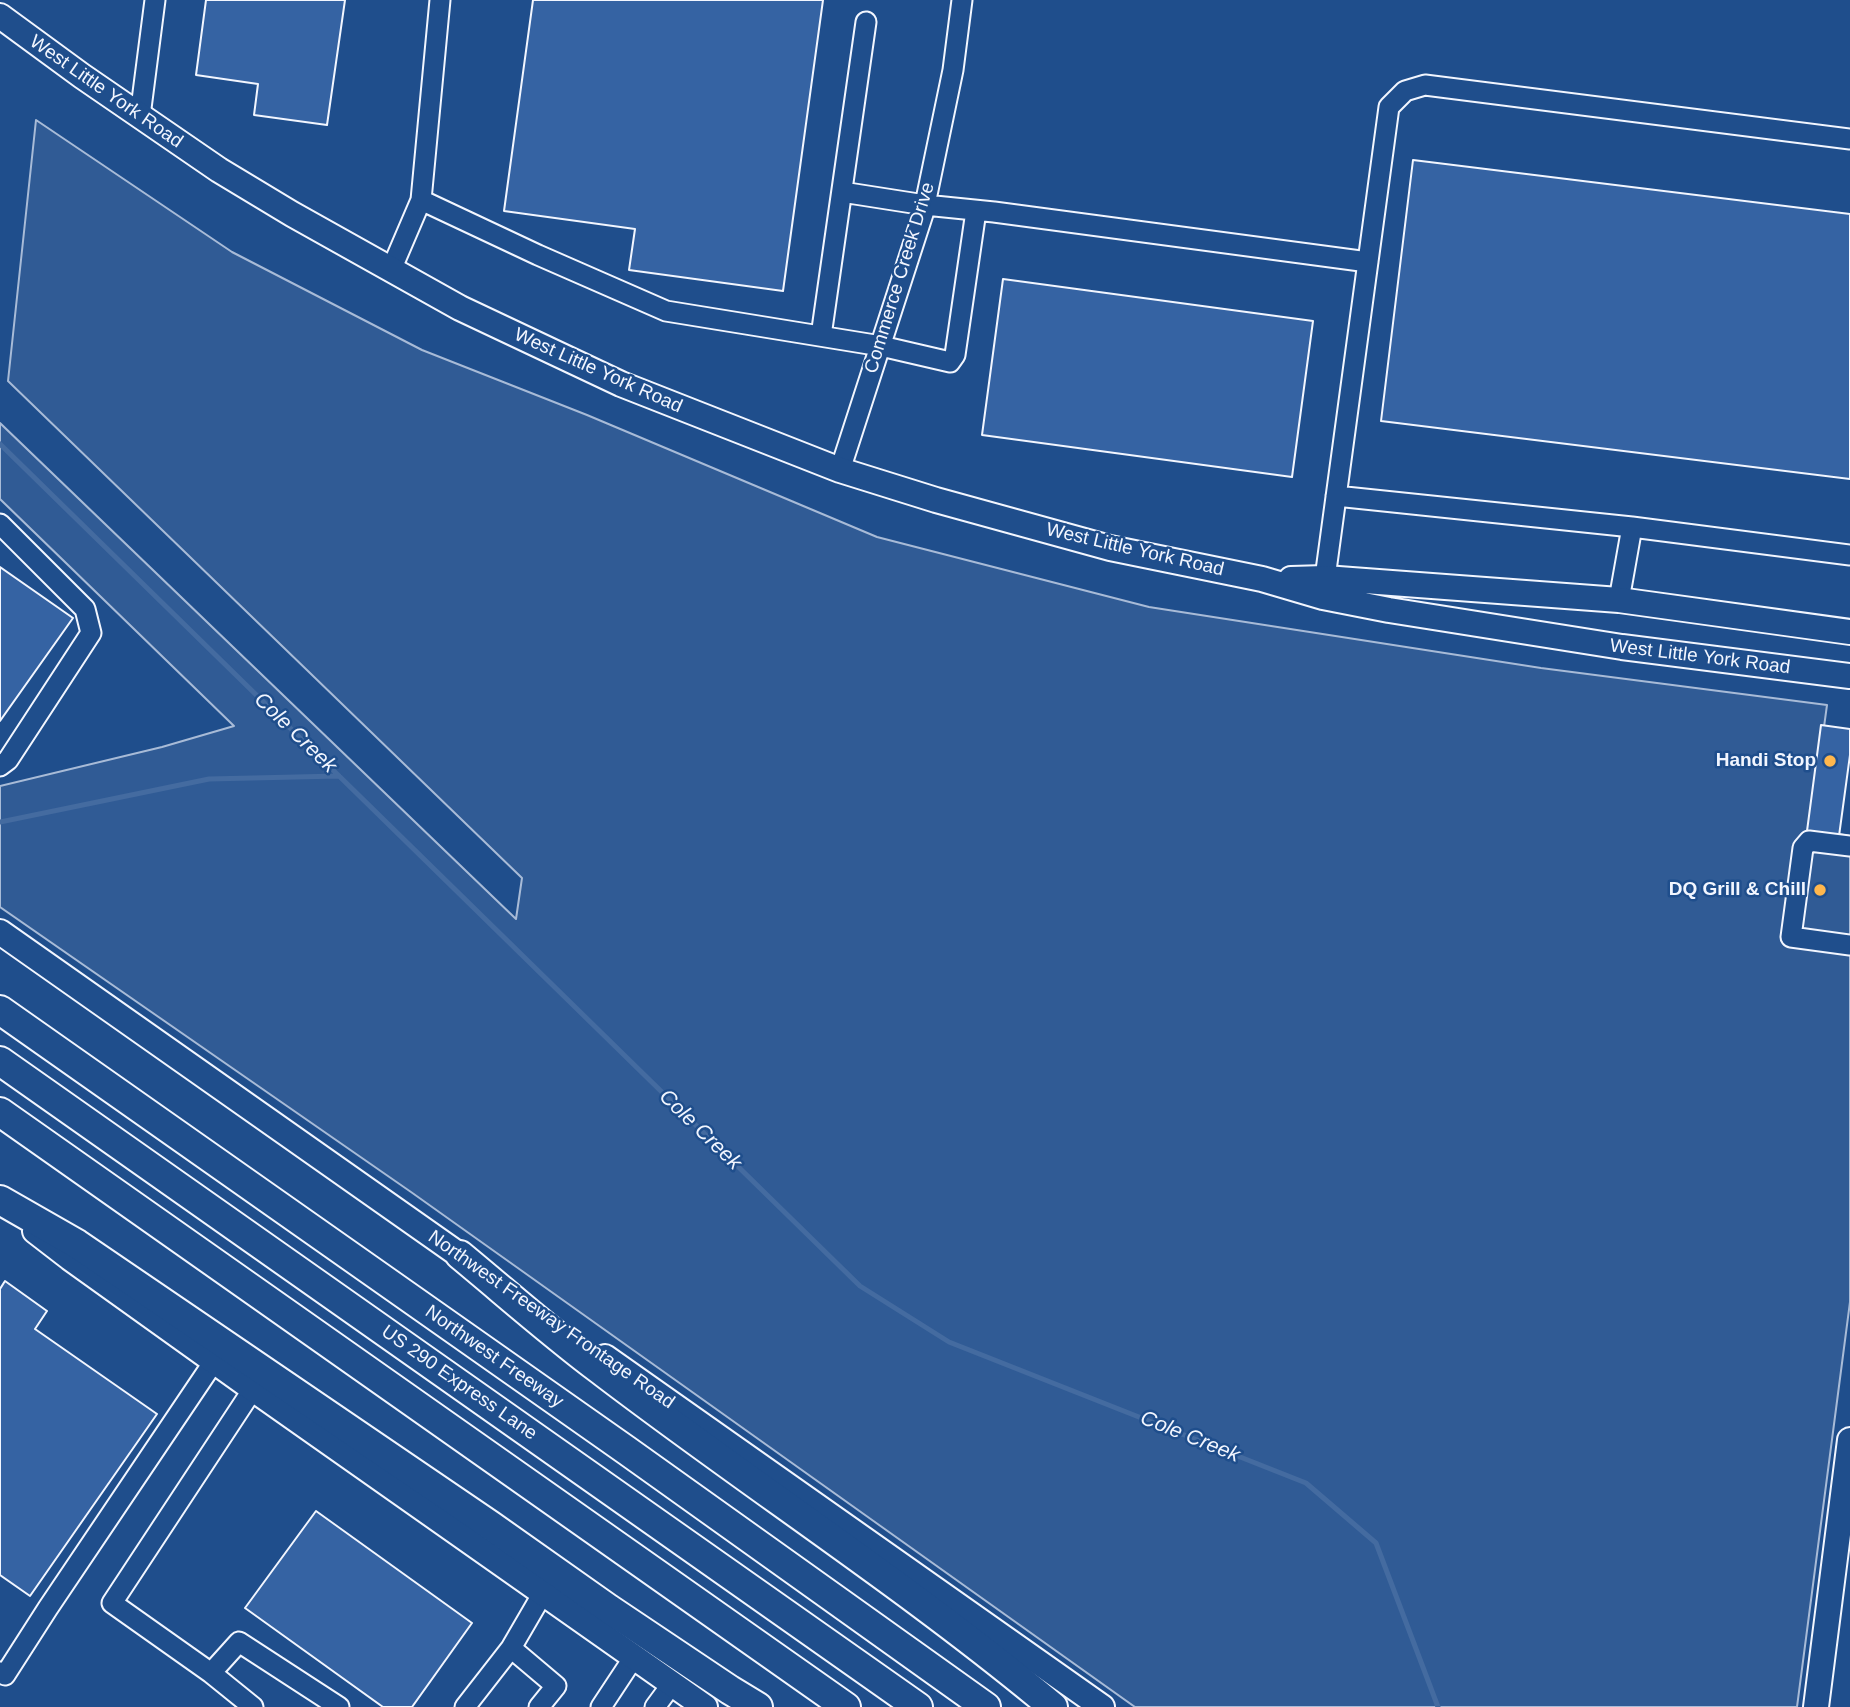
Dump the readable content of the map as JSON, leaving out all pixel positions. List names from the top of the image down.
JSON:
{
  "streets": {
    "highway": ["Northwest Freeway", "US 290 Express Lane"],
    "main road": ["West Little York Road", "Northwest Freeway Frontage Road"],
    "street": ["Commerce Creek Drive"]
  },
  "crossings": [
    ["West Little York Road", "Commerce Creek Drive"]
  ],
  "water": ["Cole Creek"],
  "places": ["Handi Stop", "DQ Grill & Chill"]
}
